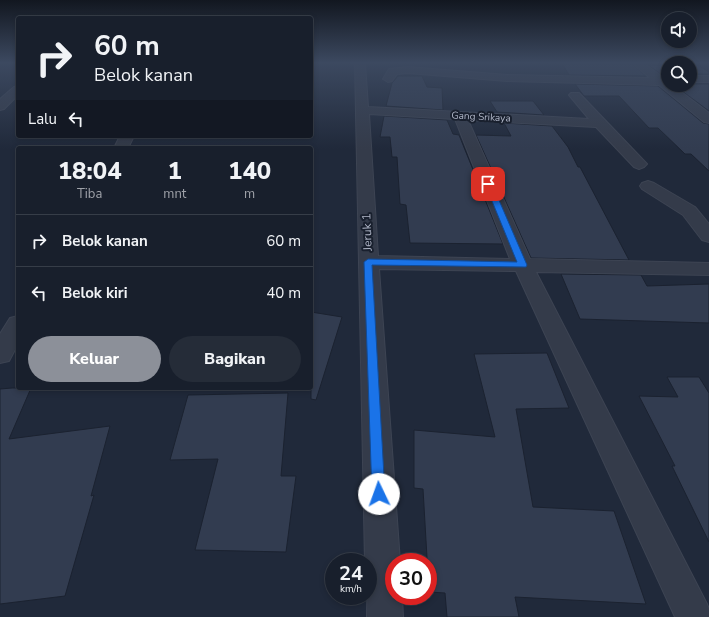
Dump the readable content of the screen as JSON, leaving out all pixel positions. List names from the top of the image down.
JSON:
{
  "streets": {
    "street": ["Gang Srikaya", "Jeruk 1"]
  },
  "crossings": [
    ["Gang Srikaya", "Jeruk 1"]
  ],
  "page": {
    "turn": ["60 m", "Belok kanan"],
    "then": "Lalu",
    "eta": [
      "18:04",
      "Tiba",
      "1",
      "mnt",
      "140",
      "m"
    ],
    "list": [
      {
        "name": "Belok kanan",
        "value": "60 m"
      },
      {
        "name": "Belok kiri",
        "value": "40 m"
      }
    ],
    "buttons": ["Keluar", "Bagikan"],
    "speed": "24 km/h",
    "limit": "30"
  }
}
